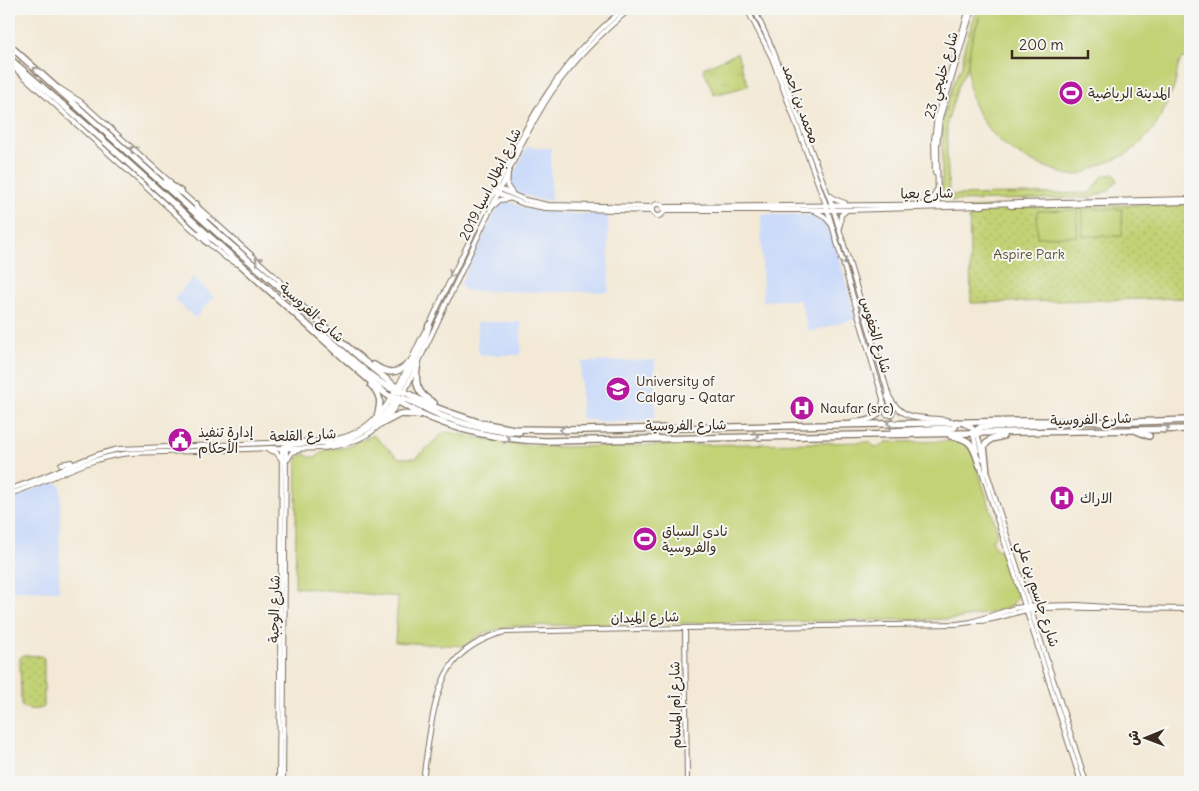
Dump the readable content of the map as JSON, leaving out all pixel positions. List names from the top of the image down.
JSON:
{
  "streets": {
    "highway": ["شارع الفروسية"],
    "street": [
      "شارع خليجي 23",
      "محمد بن احمد",
      "شارع أبطال اسيا 2019",
      "شارع بعيا",
      "شارع الخفوس",
      "شارع القلعة",
      "شارع جاسم بن علي",
      "شارع الوجبة",
      "شارع الميدان",
      "شارع أم المسام"
    ]
  },
  "crossings": [
    ["شارع خليجي 23", "شارع بعيا"],
    ["محمد بن احمد", "شارع بعيا"],
    ["محمد بن احمد", "شارع الخفوس"],
    ["شارع أبطال اسيا 2019", "شارع الفروسية"],
    ["شارع أبطال اسيا 2019", "شارع القلعة"],
    ["شارع بعيا", "شارع الخفوس"],
    ["شارع الفروسية", "شارع الخفوس"],
    ["شارع الفروسية", "شارع القلعة"],
    ["شارع الفروسية", "شارع جاسم بن علي"],
    ["شارع القلعة", "شارع الوجبة"],
    ["شارع جاسم بن علي", "شارع الميدان"],
    ["شارع الميدان", "شارع أم المسام"]
  ],
  "parks": ["Aspire Park"],
  "places": {
    "sports": ["المدينة الرياضية", "نادي السباق والفروسية"],
    "school or university": ["University of Calgary - Qatar"],
    "hospital": ["Naufar (src)", "الاراك"],
    "public building": ["إدارة تنفيذ الأحكام"]
  },
  "scale_bar": "200 m",
  "north": "left"
}
